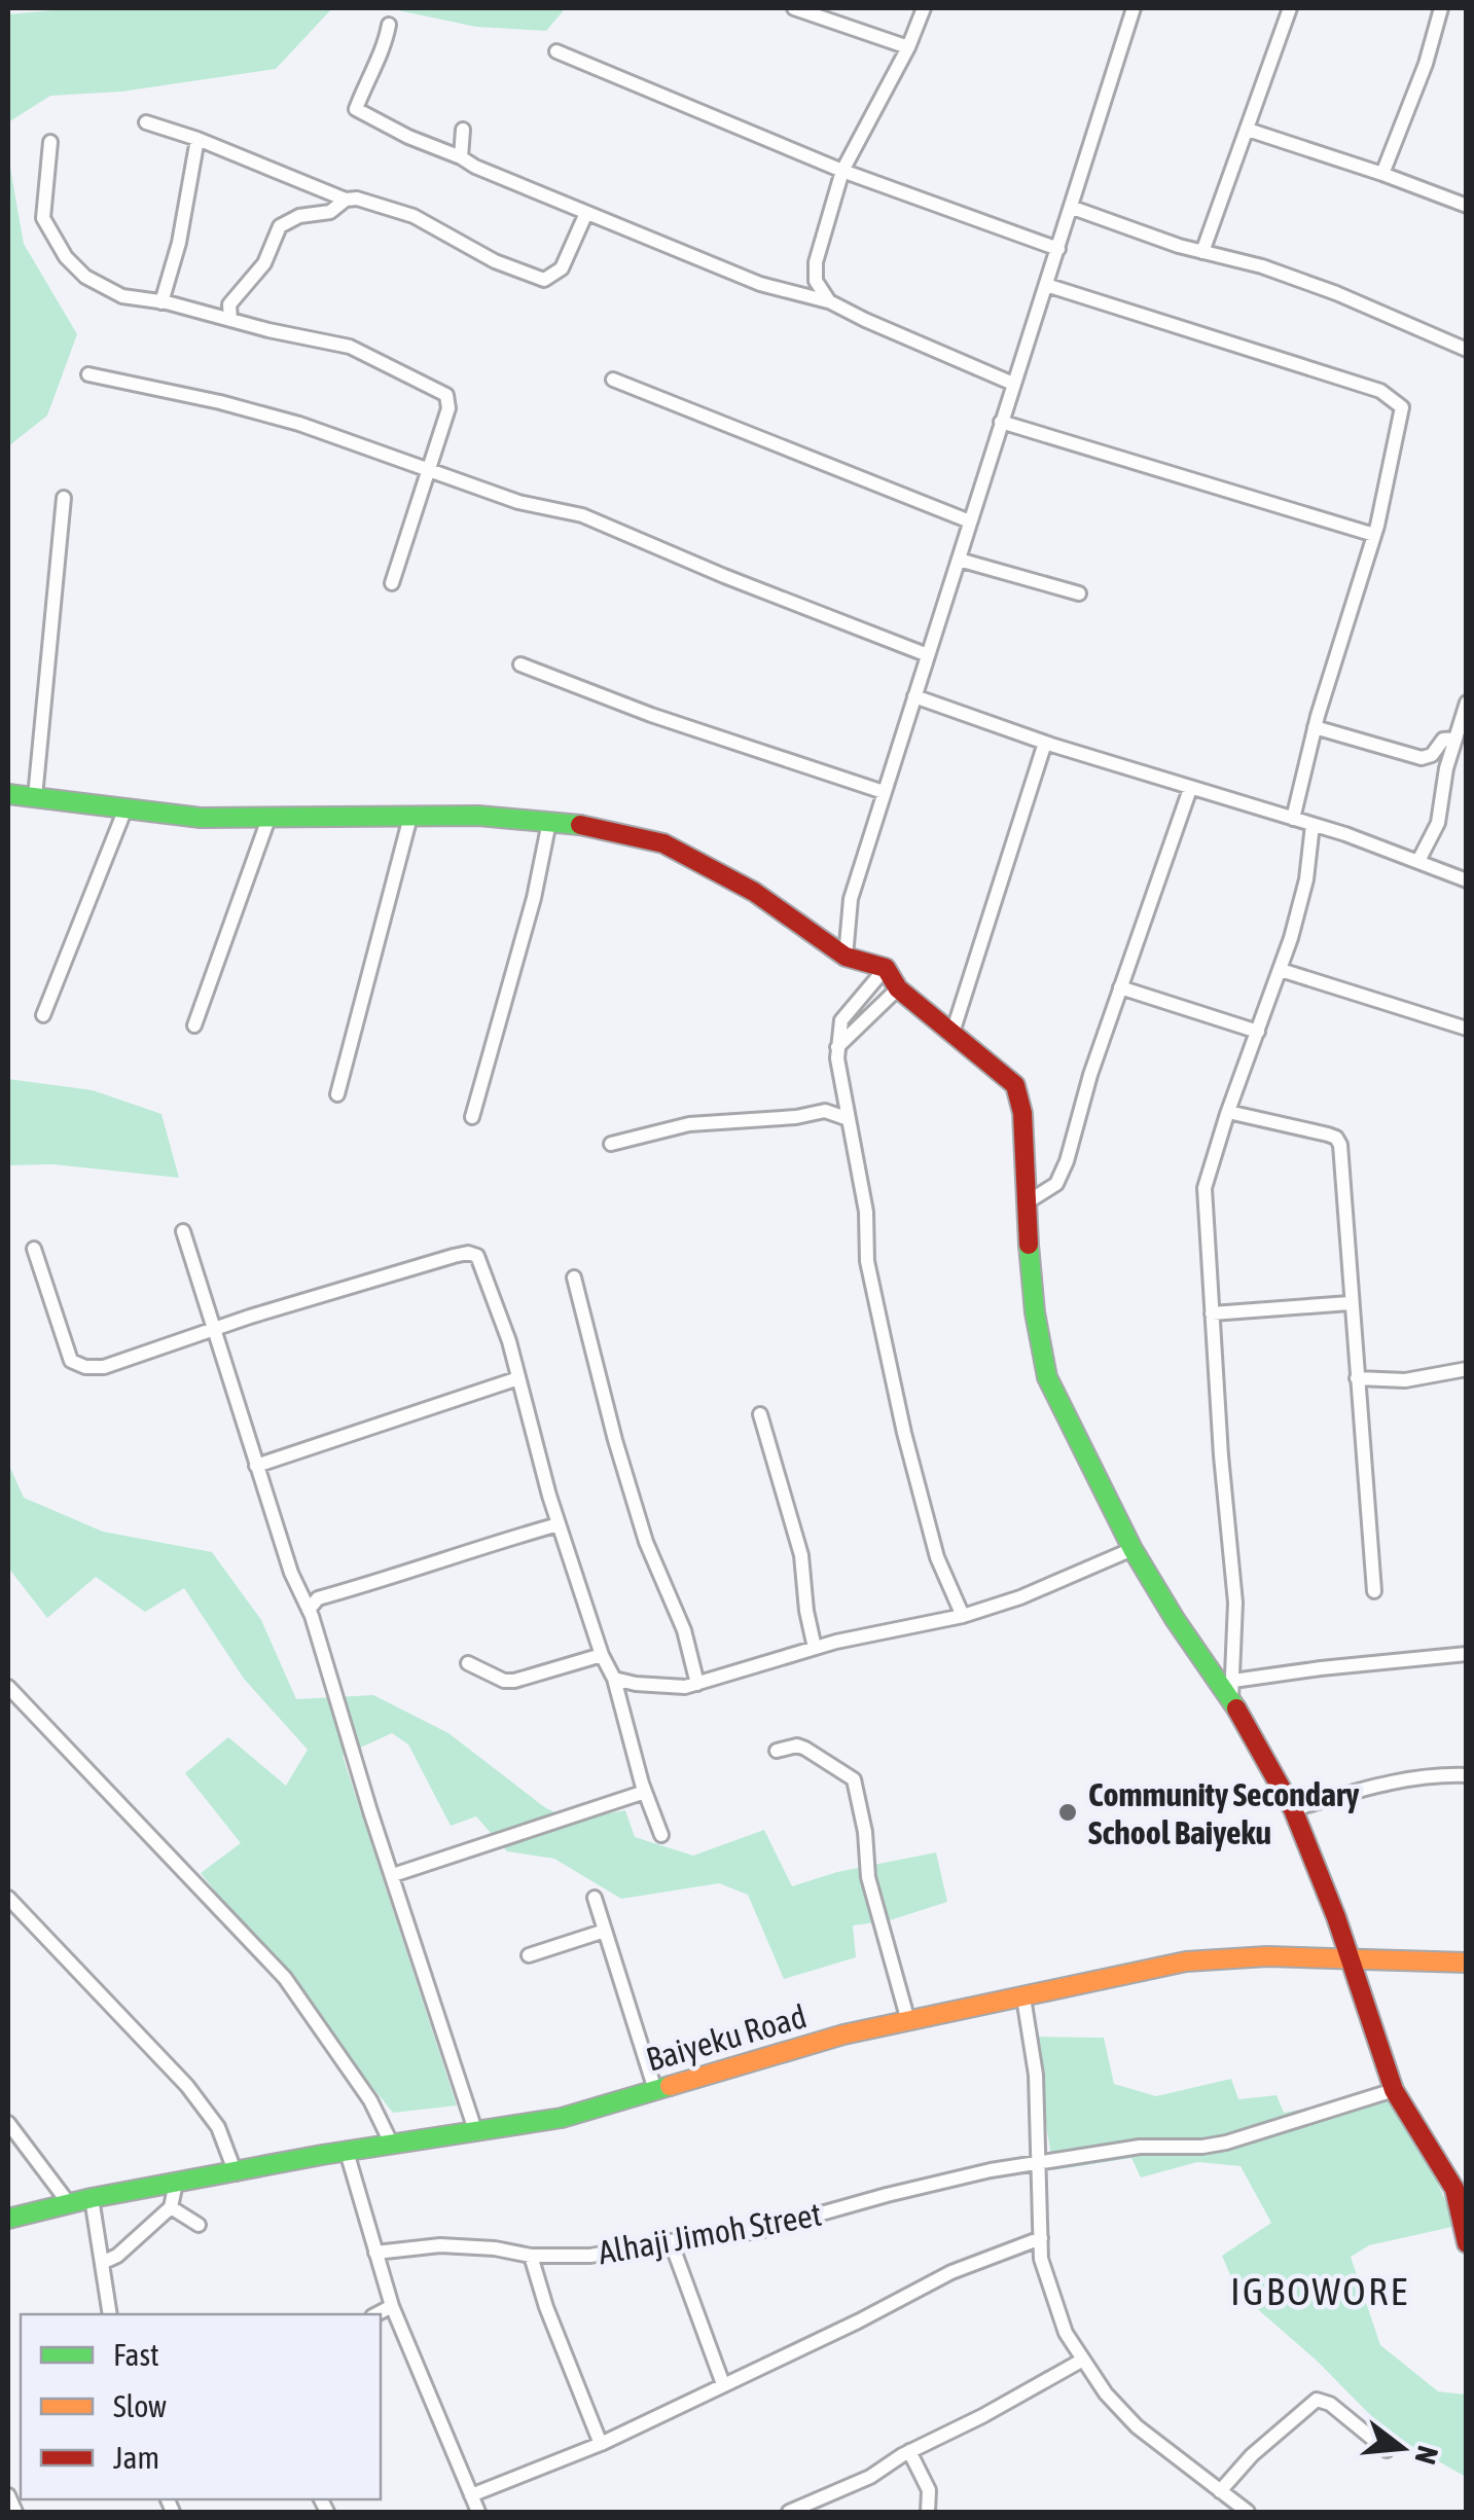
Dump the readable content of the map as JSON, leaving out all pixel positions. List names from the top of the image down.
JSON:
{
  "streets": {
    "street": ["Baiyeku Road", "Alhaji Jimoh Street"]
  },
  "districts": ["IGBOWORE"],
  "places": ["Community Secondary School Baiyeku"],
  "legend": ["Fast", "Slow", "Jam"],
  "north": "right"
}
